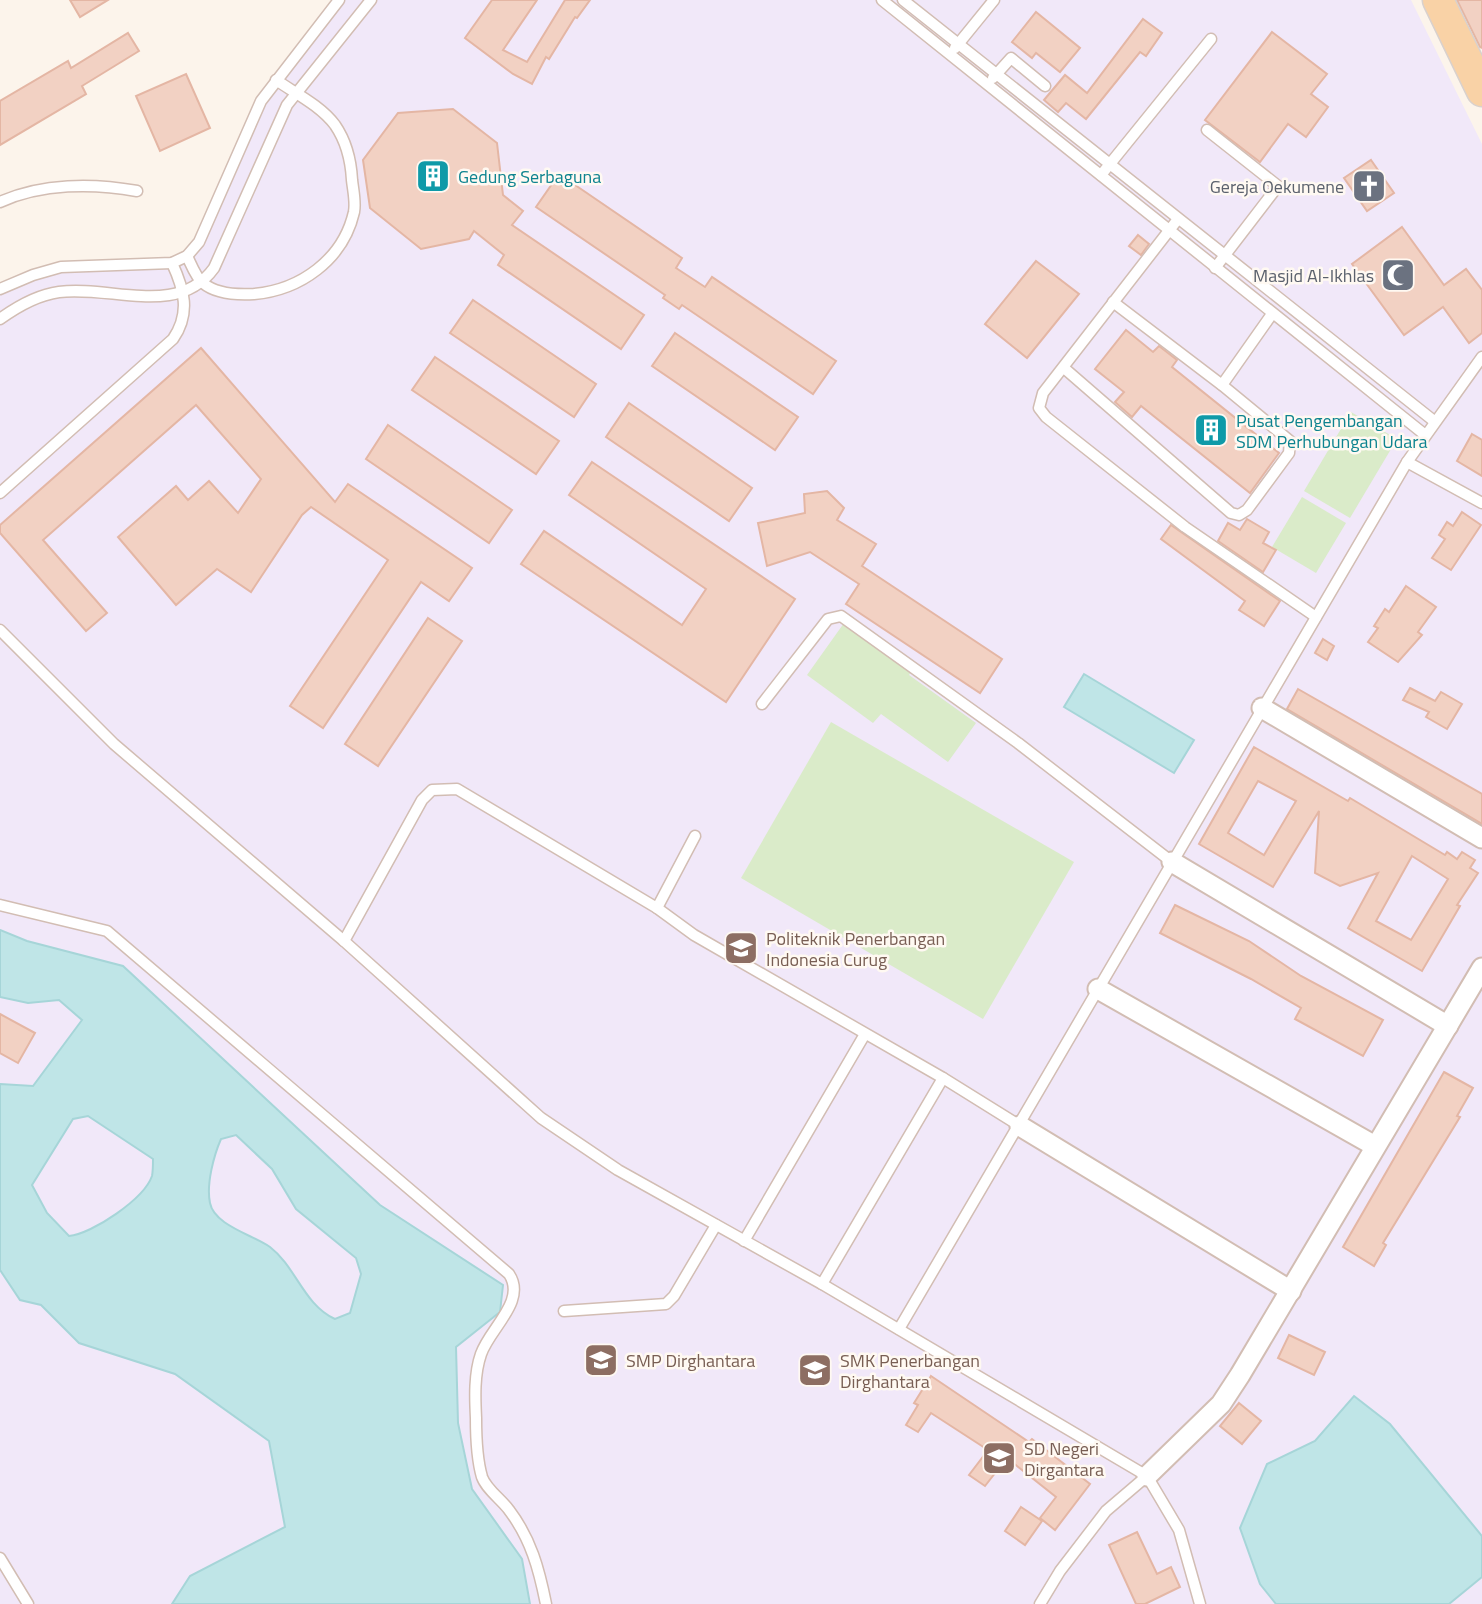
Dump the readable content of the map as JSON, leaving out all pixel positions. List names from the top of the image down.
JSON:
{
  "places": {
    "building": ["Gedung Serbaguna", "Pusat Pengembangan SDM Perhubungan Udara"],
    "church": ["Gereja Oekumene"],
    "mosque": ["Masjid Al-Ikhlas"],
    "school or university": [
      "Politeknik Penerbangan Indonesia Curug",
      "SMP Dirghantara",
      "SMK Penerbangan Dirghantara",
      "SD Negeri Dirgantara"
    ]
  }
}
